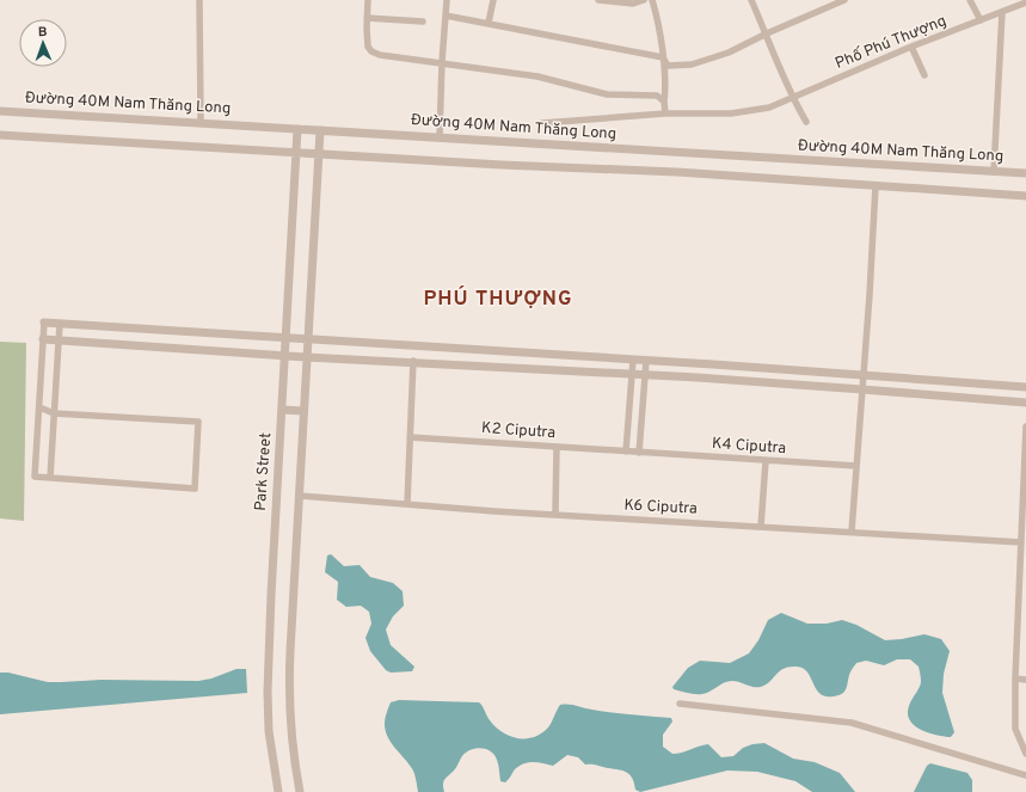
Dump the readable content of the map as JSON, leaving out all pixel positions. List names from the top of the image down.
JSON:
{
  "streets": {
    "street": [
      "Phố Phú Thượng",
      "Đường 40M Nam Thăng Long",
      "K2 Ciputra",
      "K4 Ciputra",
      "Park Street",
      "K6 Ciputra"
    ]
  },
  "crossings": [
    ["Đường 40M Nam Thăng Long", "Park Street"],
    ["K2 Ciputra", "K4 Ciputra"]
  ],
  "districts": ["PHÚ THƯỢNG"],
  "north": "top"
}
